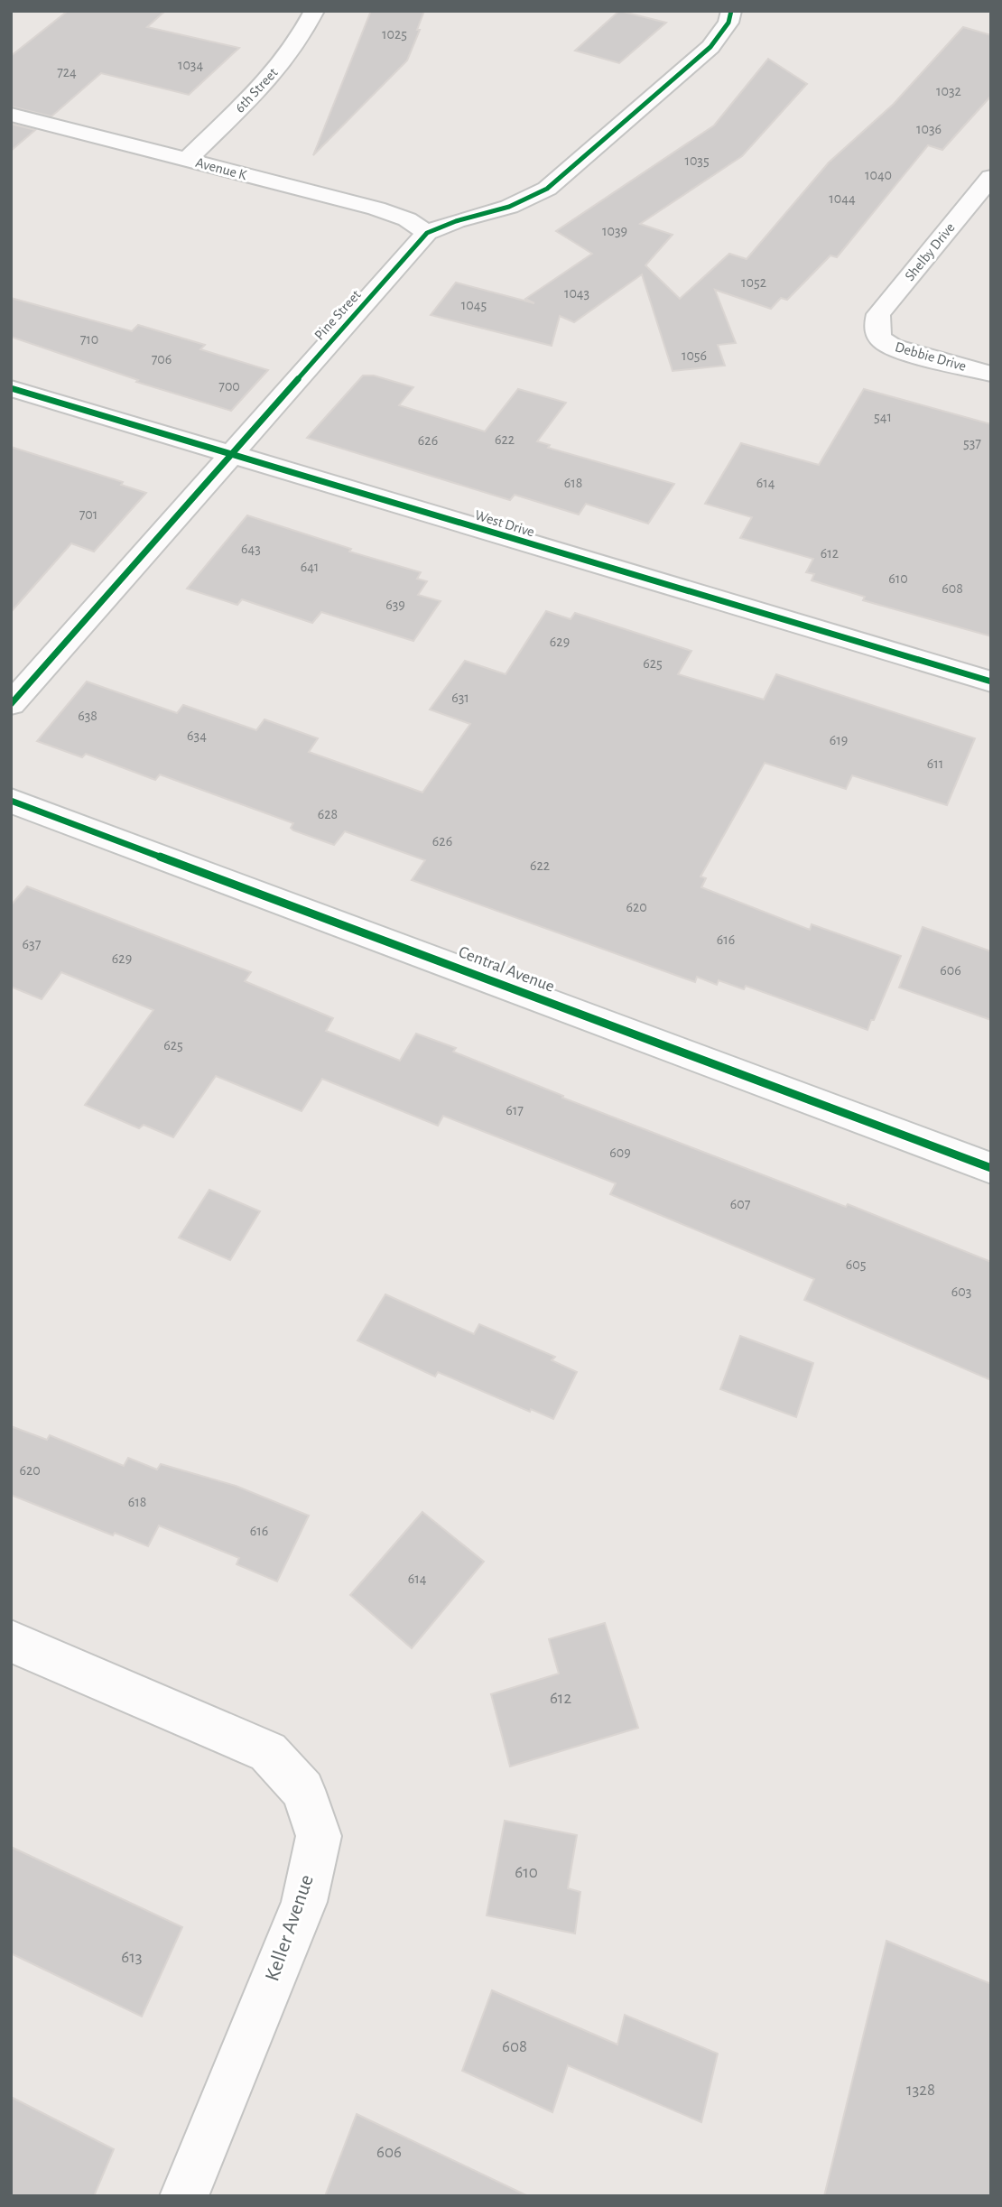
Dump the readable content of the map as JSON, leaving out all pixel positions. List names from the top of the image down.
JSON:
{
  "streets": {
    "street": [
      "6th Street",
      "Avenue K",
      "Shelby Drive",
      "Pine Street",
      "Debbie Drive",
      "West Drive",
      "Central Avenue",
      "Keller Avenue"
    ]
  },
  "crossings": [
    ["6th Street", "Avenue K"],
    ["Avenue K", "Pine Street"],
    ["Shelby Drive", "Debbie Drive"],
    ["Pine Street", "West Drive"]
  ],
  "house_numbers": [
    "1025",
    "1034",
    "724",
    "1032",
    "1036",
    "1035",
    "1040",
    "1044",
    "1039",
    "1052",
    "1043",
    "1045",
    "710",
    "1056",
    "706",
    "700",
    "541",
    "622",
    "626",
    "537",
    "618",
    "614",
    "701",
    "643",
    "612",
    "641",
    "610",
    "608",
    "639",
    "629",
    "625",
    "631",
    "638",
    "634",
    "619",
    "611",
    "628",
    "626",
    "622",
    "620",
    "616",
    "637",
    "629",
    "606",
    "625",
    "617",
    "609",
    "607",
    "605",
    "603",
    "620",
    "618",
    "616",
    "614",
    "612",
    "610",
    "613",
    "608",
    "1328",
    "606"
  ]
}
